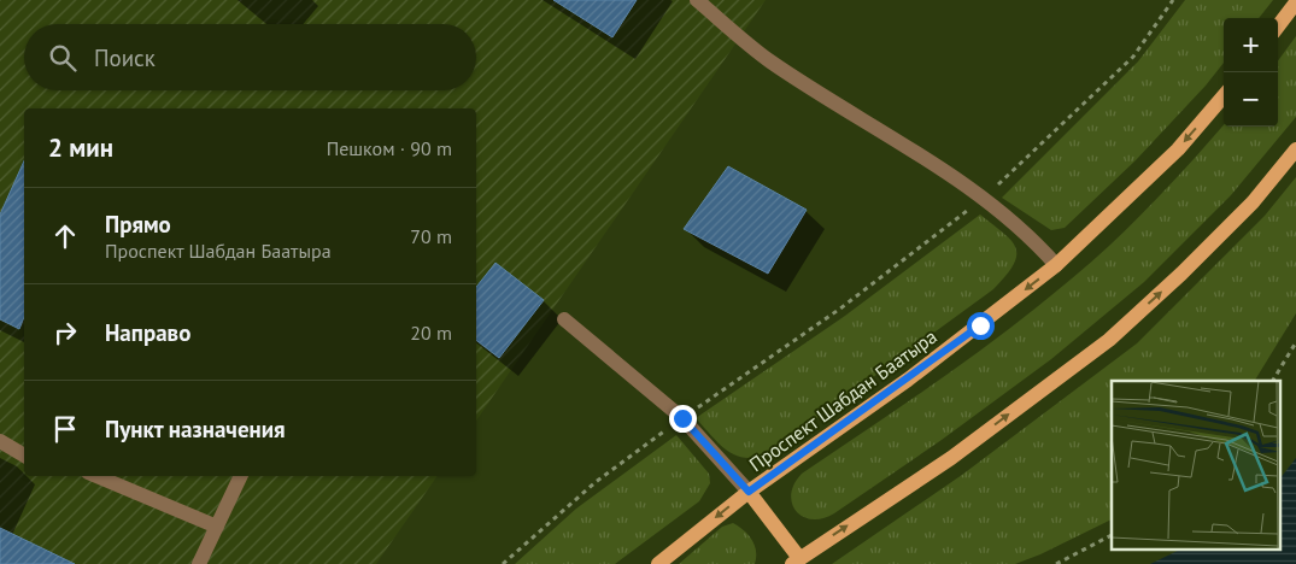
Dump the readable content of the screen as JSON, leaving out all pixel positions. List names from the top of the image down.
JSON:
{
  "streets": {
    "main road": ["Проспект Шабдан Баатыра"]
  },
  "page": {
    "map_buttons": ["+", "−"],
    "search": "Поиск",
    "heading": ["2 мин", "Пешком · 90 m"],
    "list": [
      ["Прямо", "Проспект Шабдан Баатыра", "70 m"],
      ["Направо", "20 m"],
      "Пункт назначения"
    ]
  }
}
